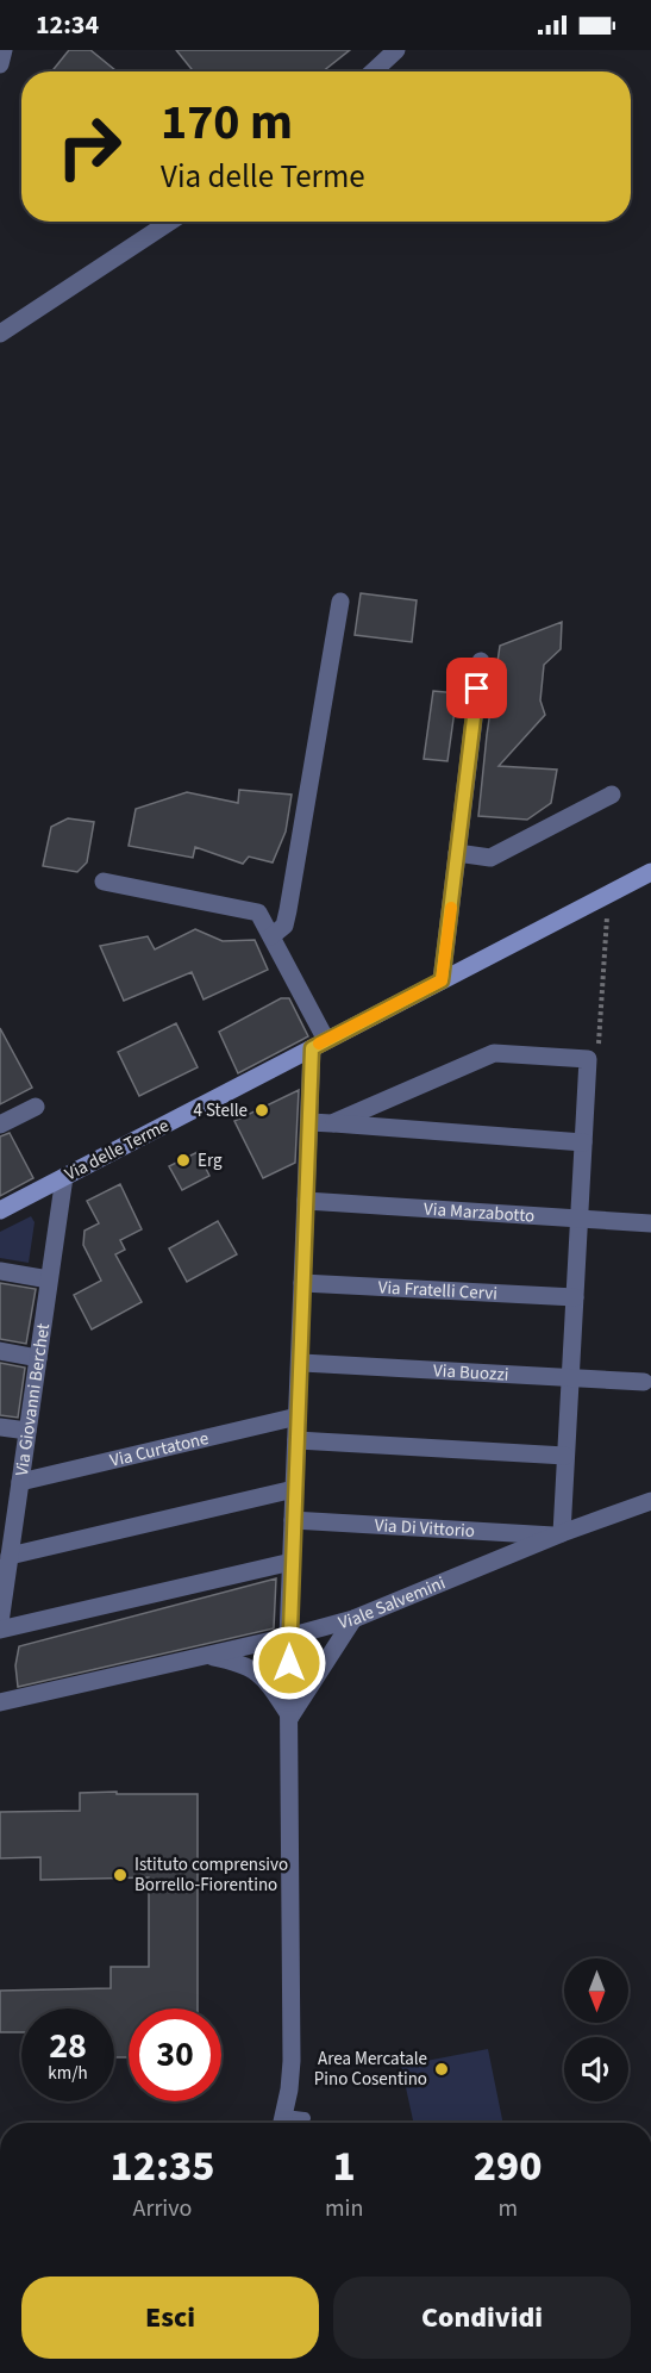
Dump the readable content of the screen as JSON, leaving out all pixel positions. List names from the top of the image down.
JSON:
{
  "streets": {
    "main road": ["Via delle Terme"],
    "street": [
      "Via Marzabotto",
      "Via Fratelli Cervi",
      "Via Buozzi",
      "Via Giovanni Berchet",
      "Via Curtatone",
      "Via Di Vittorio",
      "Viale Salvemini"
    ]
  },
  "crossings": [
    ["Via delle Terme", "Via Giovanni Berchet"],
    ["Via Giovanni Berchet", "Via Curtatone"],
    ["Via Di Vittorio", "Viale Salvemini"]
  ],
  "places": [
    "4 Stelle",
    "Erg",
    "Istituto comprensivo Borrello-Fiorentino",
    "Area Mercatale Pino Cosentino"
  ],
  "north": "bottom",
  "page": {
    "status": "12:34",
    "turn": ["170 m", "Via delle Terme"],
    "speed": "28 km/h",
    "limit": "30",
    "eta": [
      "12:35",
      "Arrivo",
      "1",
      "min",
      "290",
      "m"
    ],
    "buttons": ["Esci", "Condividi"]
  }
}
